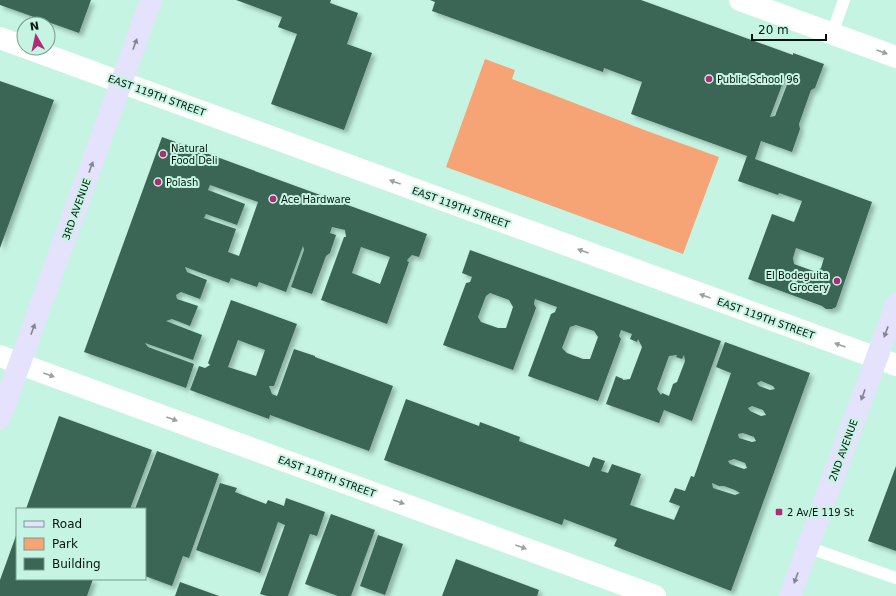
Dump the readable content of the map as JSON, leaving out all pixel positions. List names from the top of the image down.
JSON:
{
  "streets": {
    "main road": ["3RD AVENUE", "2ND AVENUE"],
    "street": ["EAST 119TH STREET", "EAST 118TH STREET"]
  },
  "crossings": [
    ["EAST 119TH STREET", "3RD AVENUE"],
    ["EAST 119TH STREET", "2ND AVENUE"],
    ["3RD AVENUE", "EAST 118TH STREET"]
  ],
  "one_way": [
    "EAST 119TH STREET",
    "3RD AVENUE",
    "2ND AVENUE",
    "EAST 118TH STREET"
  ],
  "places": {
    "other": [
      "Public School 96",
      "Natural Food Deli",
      "Polash",
      "Ace Hardware",
      "El Bodeguita Grocery"
    ],
    "transit": ["2 Av/E 119 St"]
  },
  "legend": ["Road", "Park", "Building"],
  "scale_bar": "20 m",
  "north": "top"
}
